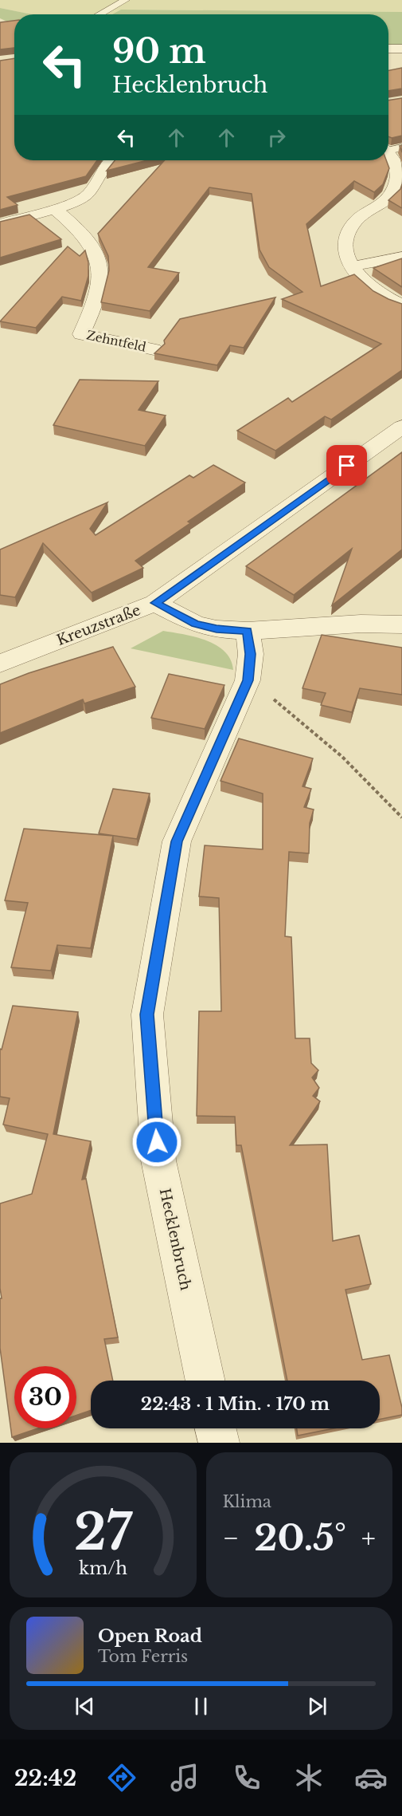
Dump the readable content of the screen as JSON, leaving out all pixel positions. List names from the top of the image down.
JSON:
{
  "streets": {
    "street": ["Zehntfeld", "Kreuzstraße", "Hecklenbruch"]
  },
  "page": {
    "turn": ["90 m", "Hecklenbruch"],
    "limit": "30",
    "trip": "22:43 · 1 Min. · 170 m",
    "tile": "Klima",
    "heat": ["−", "20.5°", "+"],
    "song": ["Open Road", "Tom Ferris"],
    "tabs": "22:42",
    "gauge": ["27", "km/h"]
  }
}
